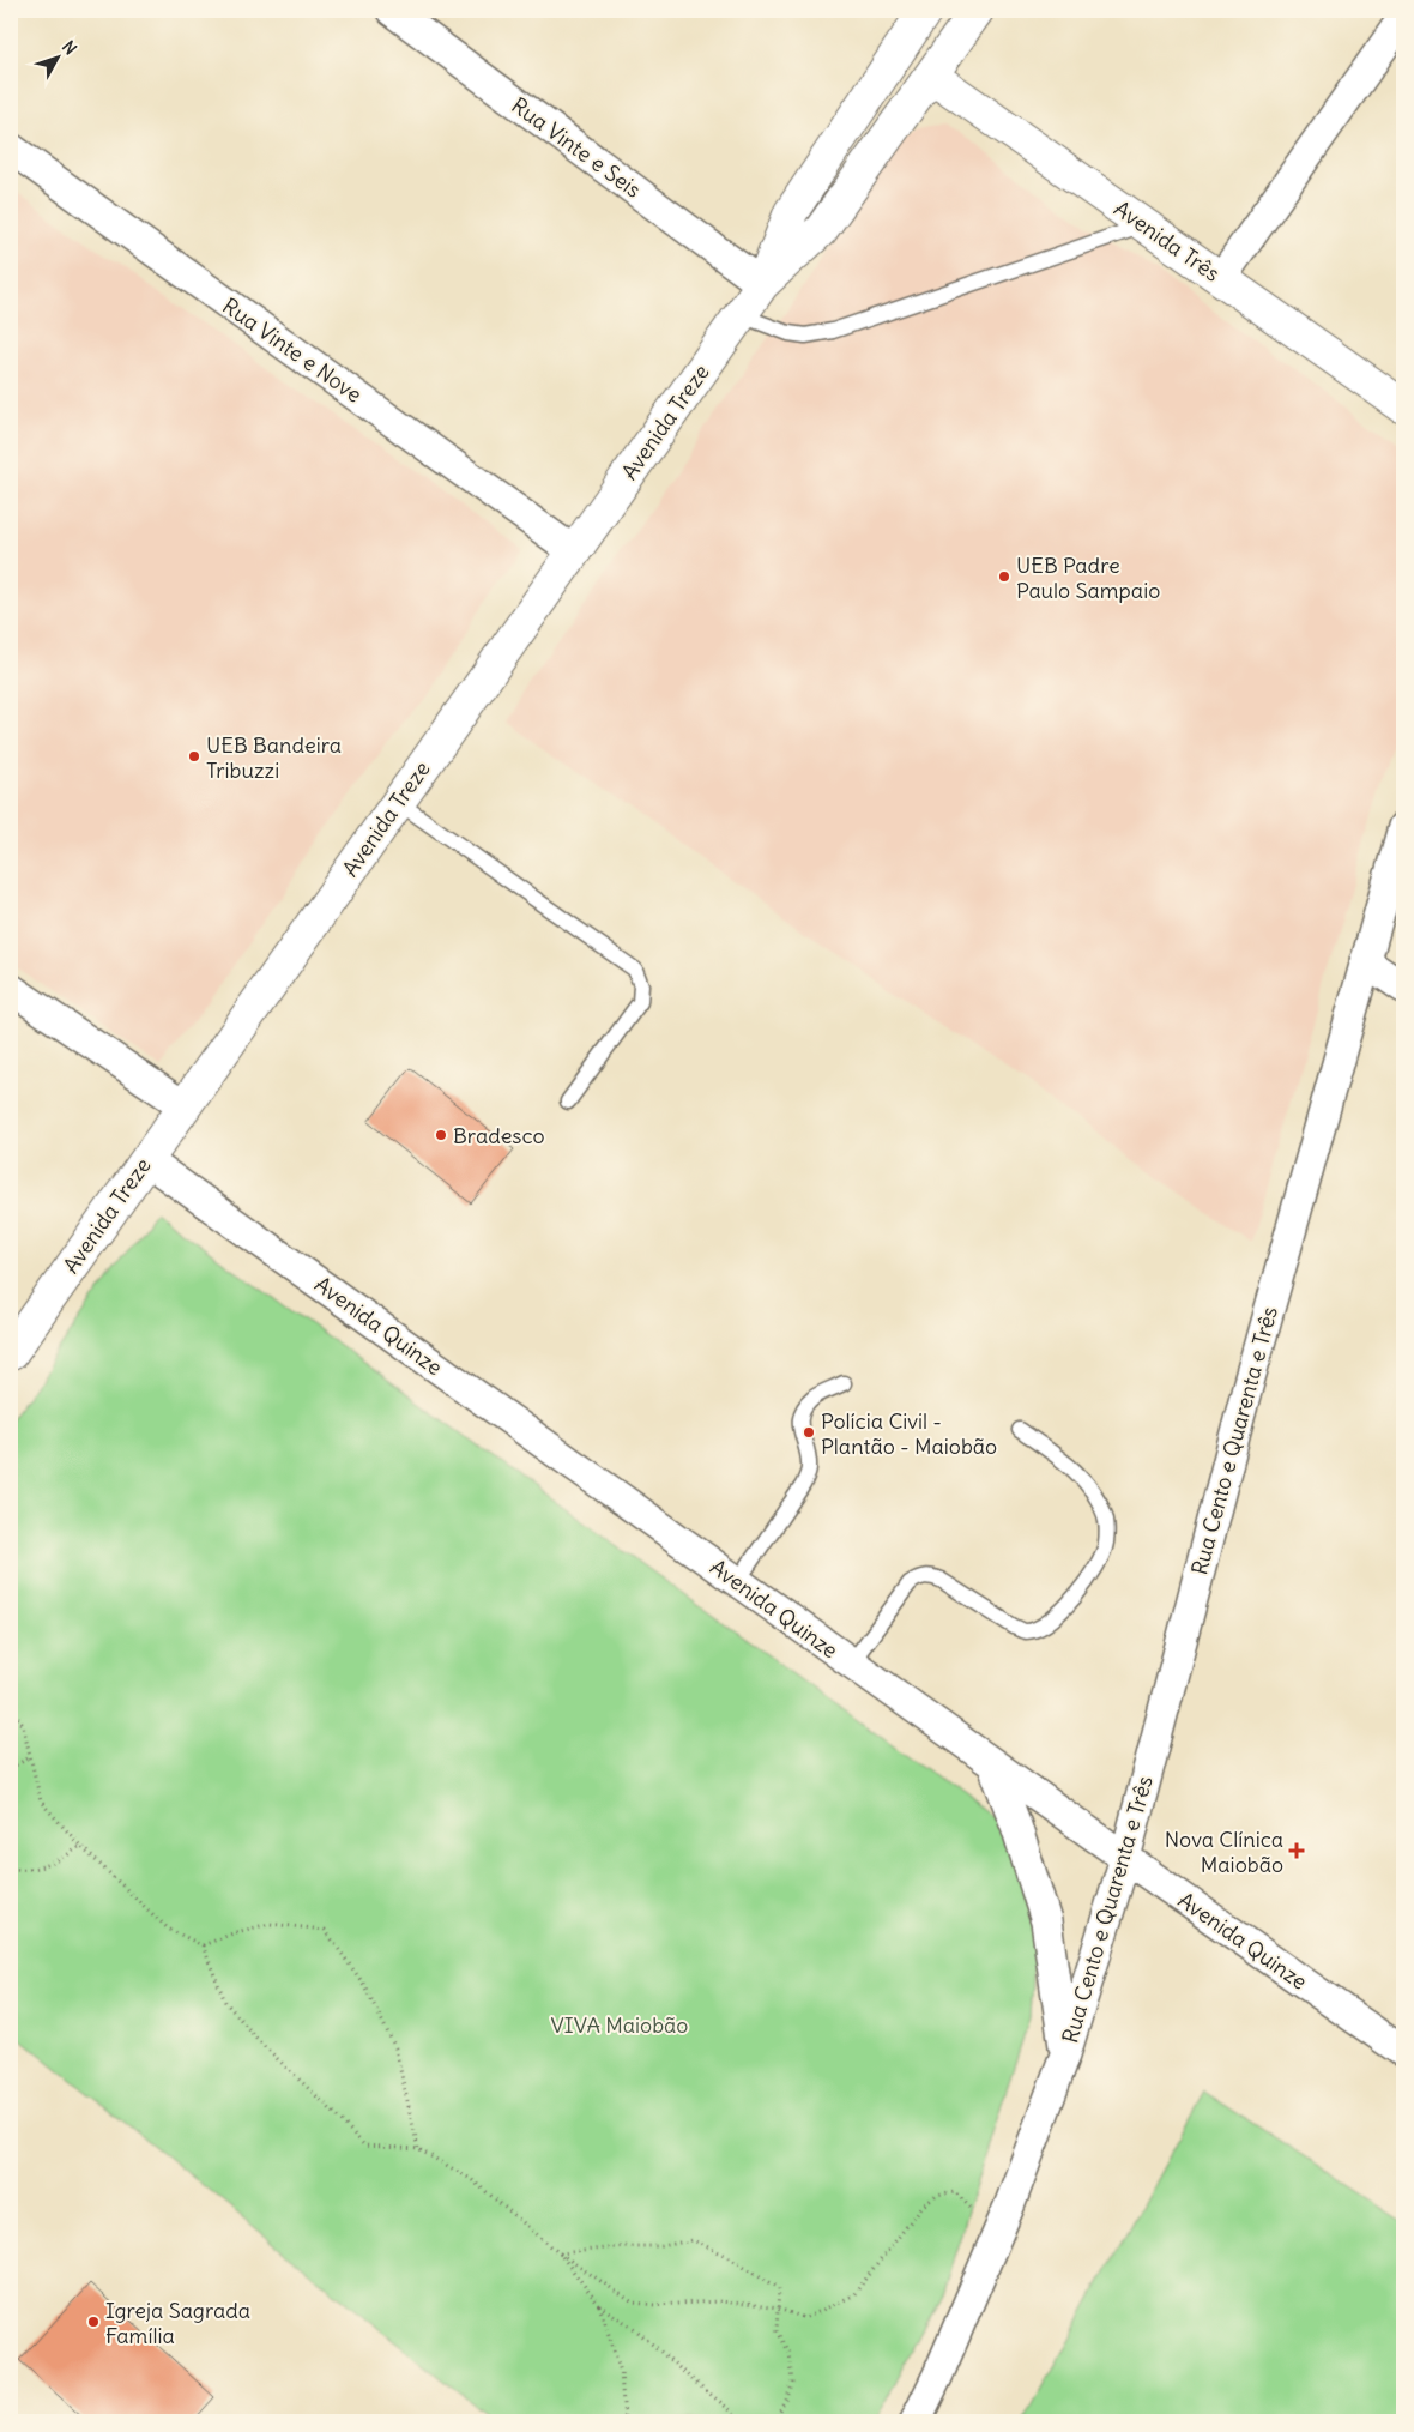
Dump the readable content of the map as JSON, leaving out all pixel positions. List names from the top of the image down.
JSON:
{
  "streets": {
    "main road": ["Avenida Três", "Avenida Treze"],
    "street": [
      "Rua Vinte e Seis",
      "Rua Vinte e Nove",
      "Avenida Quinze",
      "Rua Cento e Quarenta e Três"
    ]
  },
  "crossings": [
    ["Rua Vinte e Seis", "Avenida Treze"],
    ["Avenida Três", "Avenida Treze"],
    ["Rua Vinte e Nove", "Avenida Treze"],
    ["Avenida Treze", "Avenida Quinze"],
    ["Avenida Quinze", "Rua Cento e Quarenta e Três"]
  ],
  "parks": ["VIVA Maiobão"],
  "places": {
    "other": [
      "UEB Padre Paulo Sampaio",
      "UEB Bandeira Tribuzzi",
      "Bradesco",
      "Polícia Civil - Plantão - Maiobão",
      "Igreja Sagrada Família"
    ],
    "health": ["Nova Clínica Maiobão"]
  },
  "north": "top right"
}
